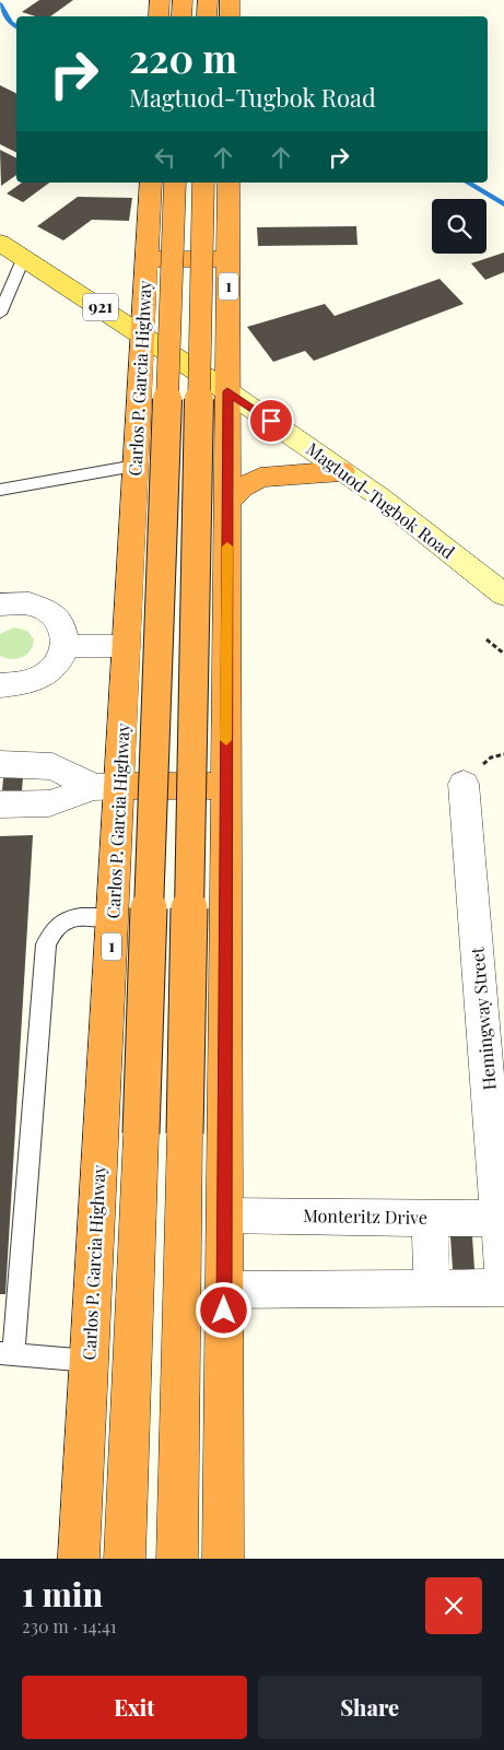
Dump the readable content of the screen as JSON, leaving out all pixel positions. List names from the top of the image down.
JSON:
{
  "streets": {
    "highway": ["1", "Carlos P. Garcia Highway"],
    "main road": ["921", "Magtuod-Tugbok Road"],
    "street": ["Hemingway Street", "Monteritz Drive"]
  },
  "crossings": [
    ["1", "Magtuod-Tugbok Road"],
    ["1", "Monteritz Drive"],
    ["921", "Carlos P. Garcia Highway"],
    ["Hemingway Street", "Monteritz Drive"]
  ],
  "page": {
    "turn": ["220 m", "Magtuod-Tugbok Road"],
    "heading": ["1 min", "230 m · 14:41"],
    "buttons": ["Exit", "Share"]
  }
}
